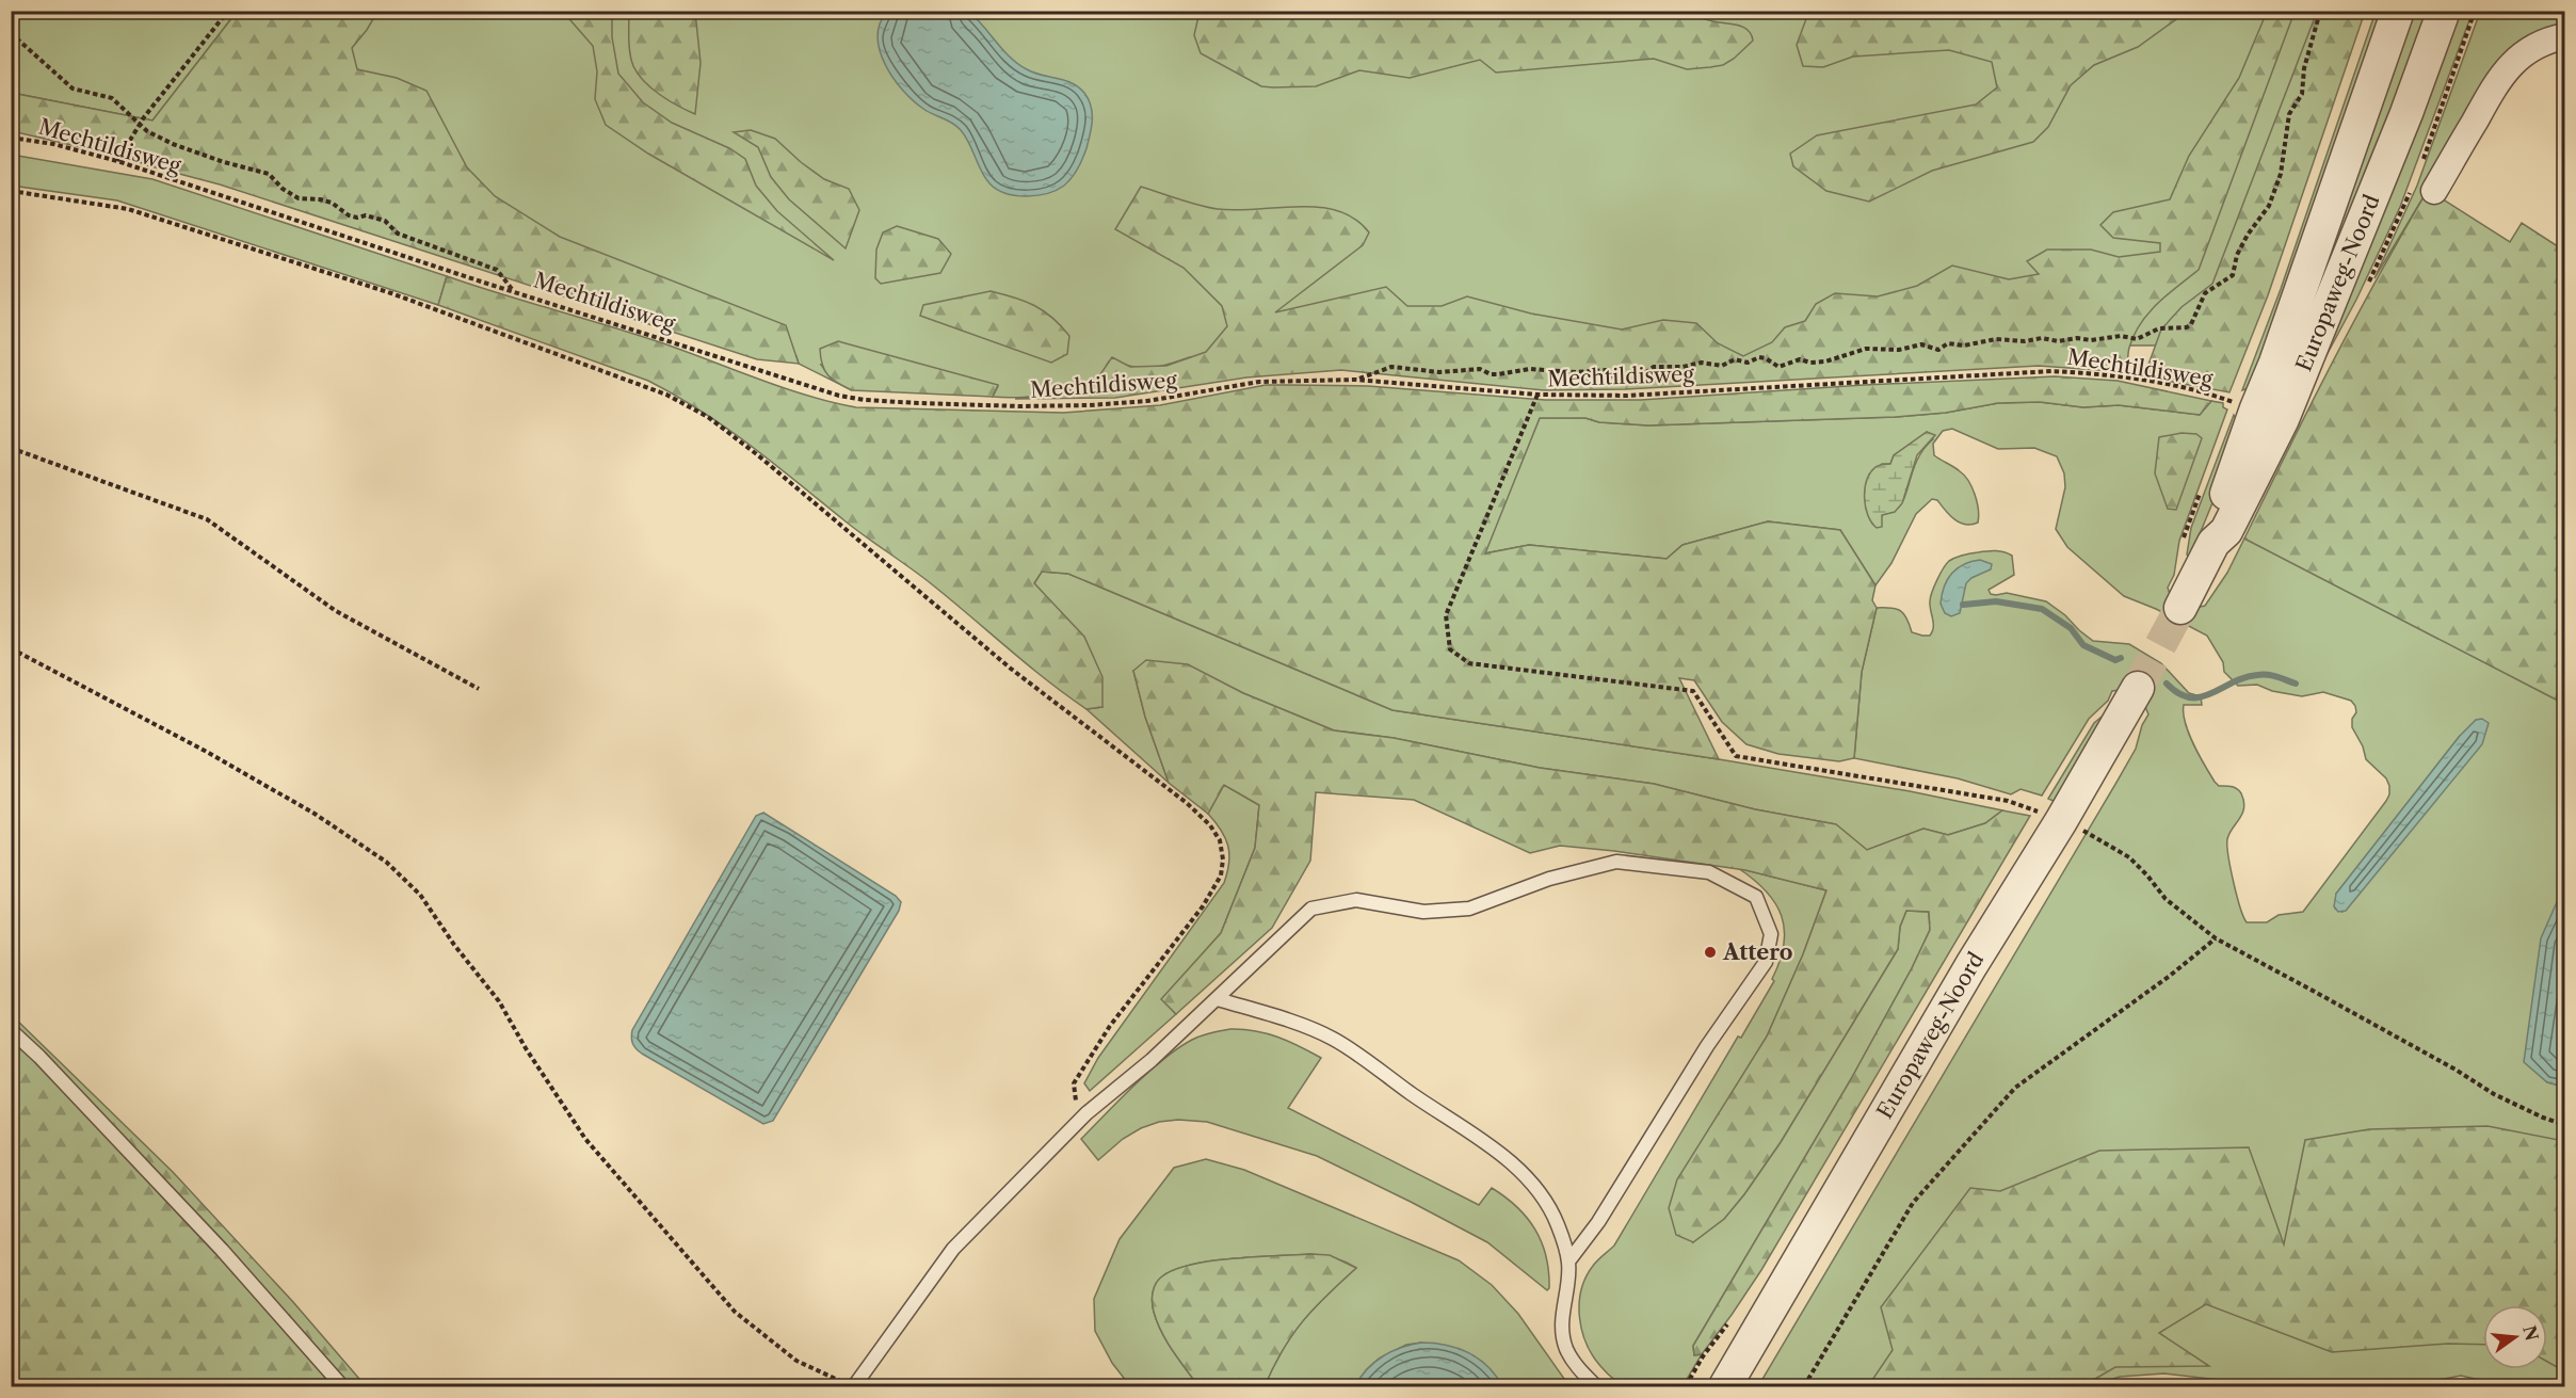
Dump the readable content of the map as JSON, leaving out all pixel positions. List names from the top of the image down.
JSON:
{
  "streets": {
    "street": ["Europaweg-Noord"],
    "path": ["Mechtildisweg"]
  },
  "places": ["Attero"],
  "north": "right"
}
